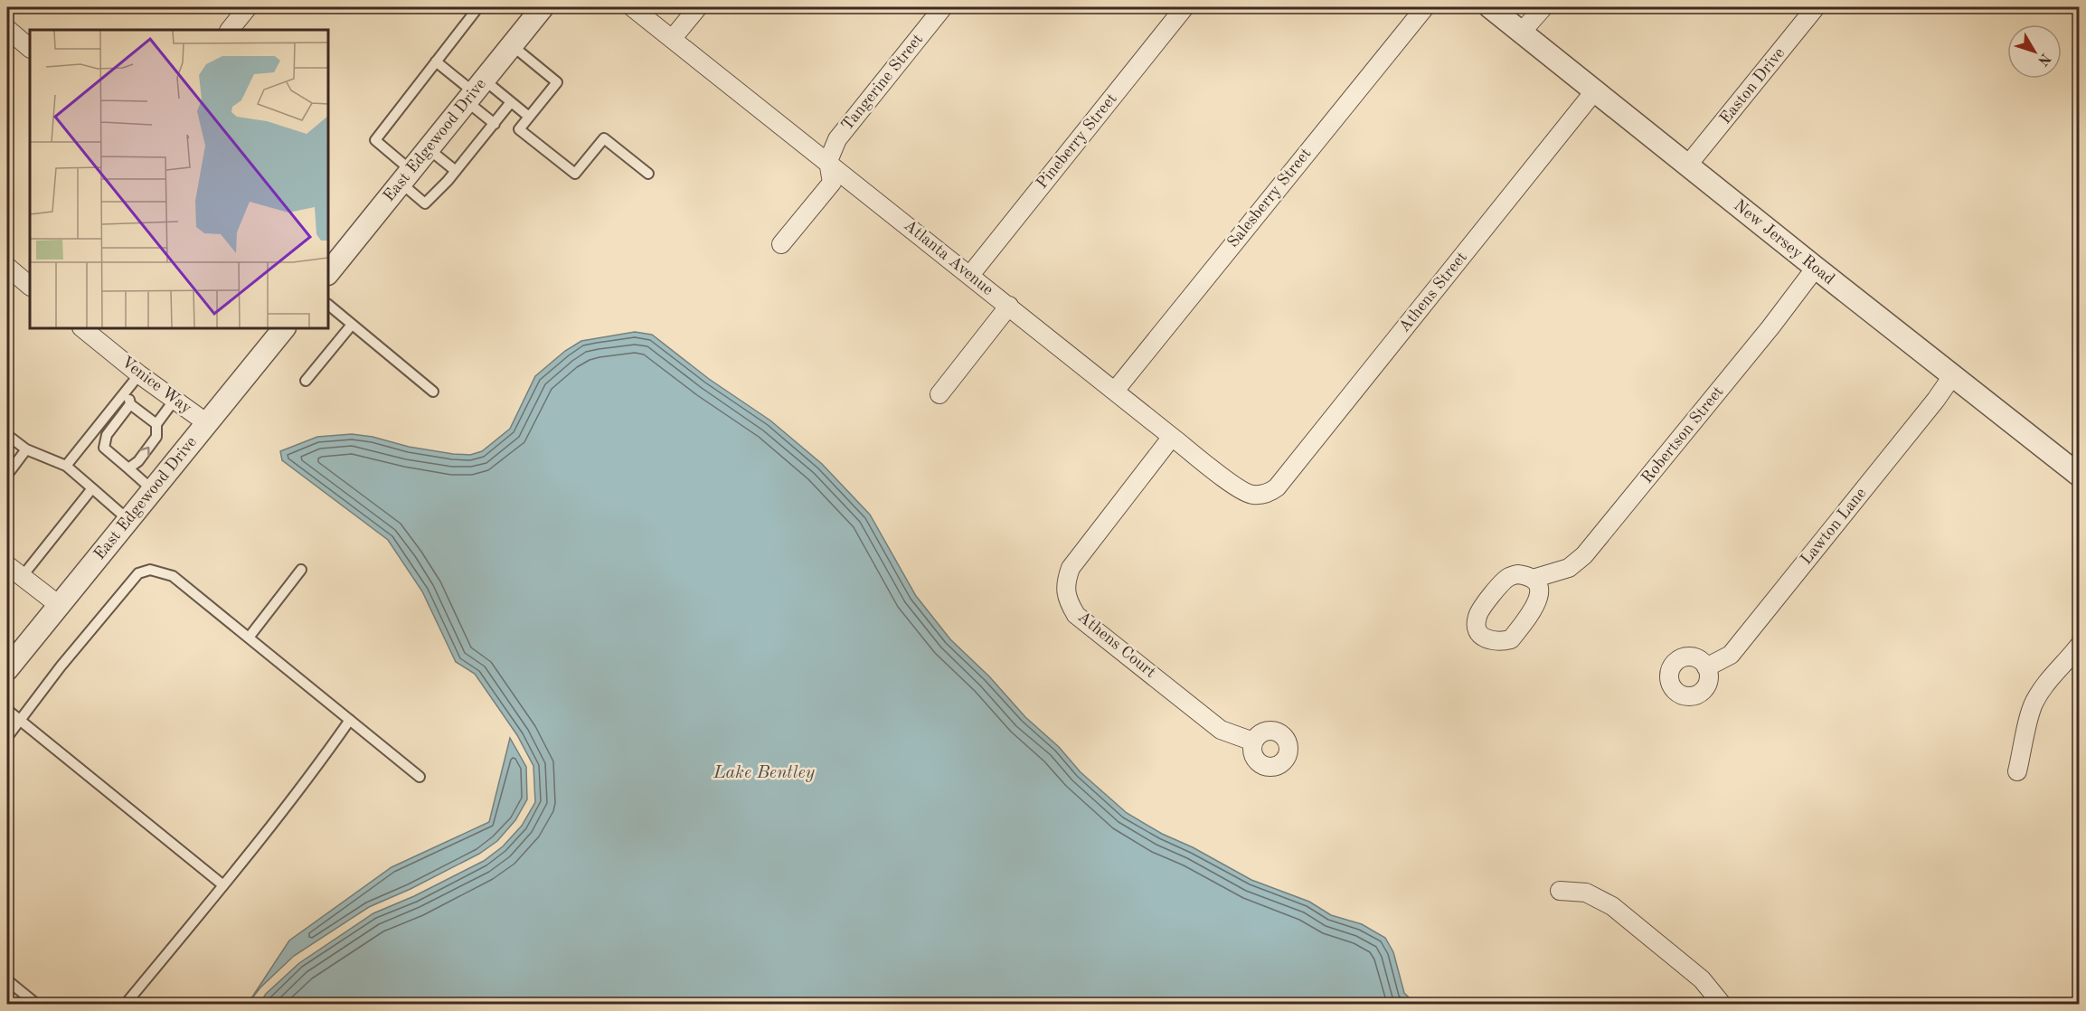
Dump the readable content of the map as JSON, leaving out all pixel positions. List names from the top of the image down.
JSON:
{
  "streets": {
    "street": [
      "Tangerine Street",
      "Easton Drive",
      "East Edgewood Drive",
      "Pineberry Street",
      "Salesberry Street",
      "New Jersey Road",
      "Atlanta Avenue",
      "Athens Street",
      "Venice Way",
      "Robertson Street",
      "Lawton Lane",
      "Athens Court"
    ]
  },
  "crossings": [
    ["Tangerine Street", "Atlanta Avenue"],
    ["Easton Drive", "New Jersey Road"],
    ["East Edgewood Drive", "Venice Way"],
    ["Pineberry Street", "Atlanta Avenue"],
    ["Salesberry Street", "Atlanta Avenue"],
    ["New Jersey Road", "Athens Street"],
    ["New Jersey Road", "Robertson Street"],
    ["New Jersey Road", "Lawton Lane"],
    ["Atlanta Avenue", "Athens Street"],
    ["Atlanta Avenue", "Athens Court"]
  ],
  "water": ["Lake Bentley"],
  "north": "bottom right"
}
